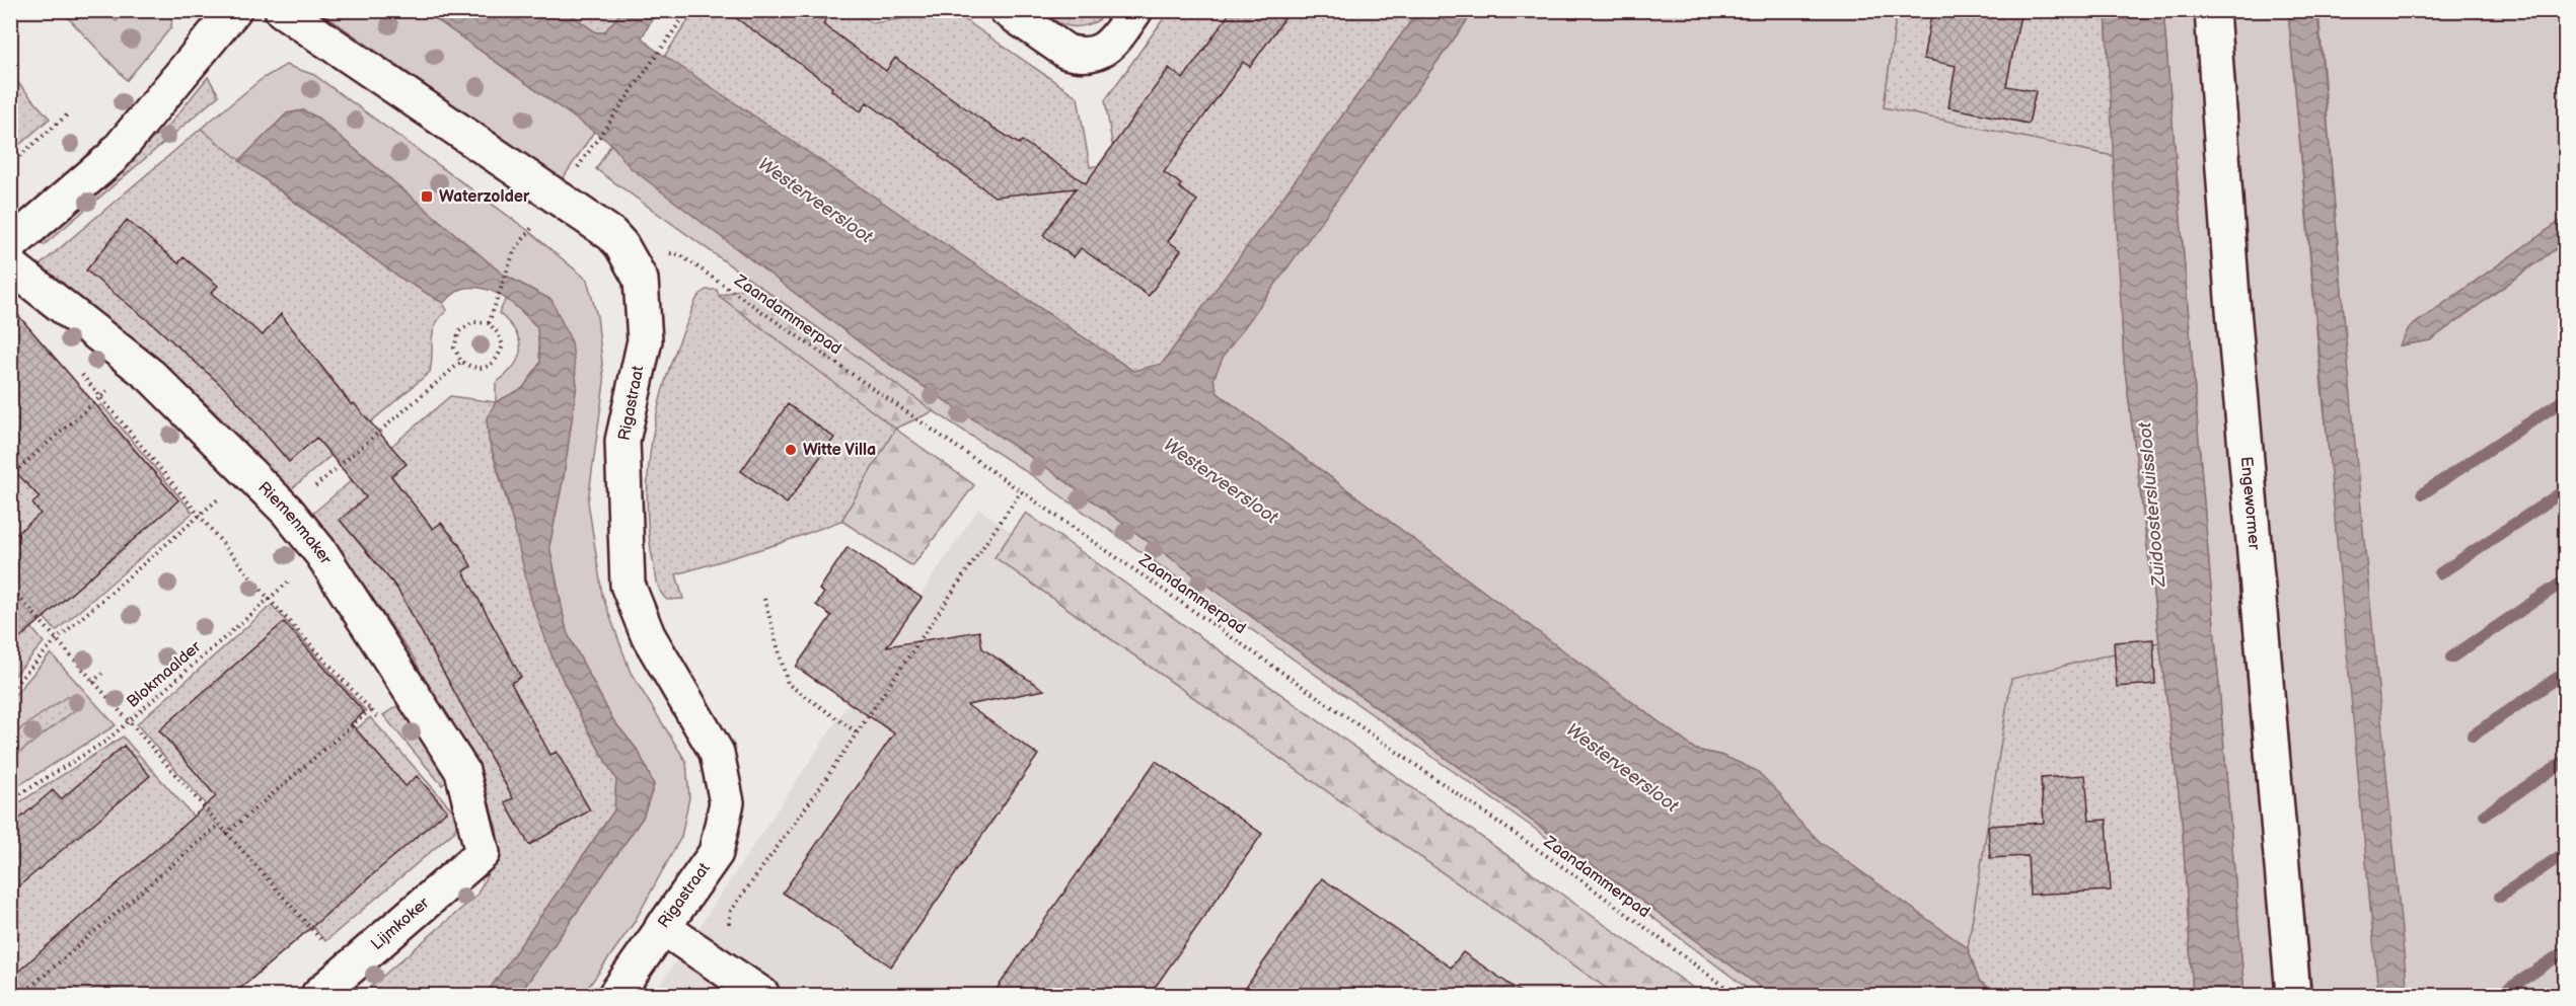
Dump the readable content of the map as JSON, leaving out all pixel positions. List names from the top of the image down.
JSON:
{
  "streets": {
    "street": [
      "Rigastraat",
      "Engewormer",
      "Riemenmaker",
      "Lijmkoker"
    ],
    "path": ["Zaandammerpad", "Blokmaalder"]
  },
  "crossings": [
    ["Zaandammerpad", "Rigastraat"],
    ["Riemenmaker", "Blokmaalder"],
    ["Riemenmaker", "Lijmkoker"]
  ],
  "water": ["Westerveersloot", "Zuidoostersluissloot"],
  "places": {
    "transit": ["Waterzolder"],
    "other": ["Witte Villa"]
  }
}
